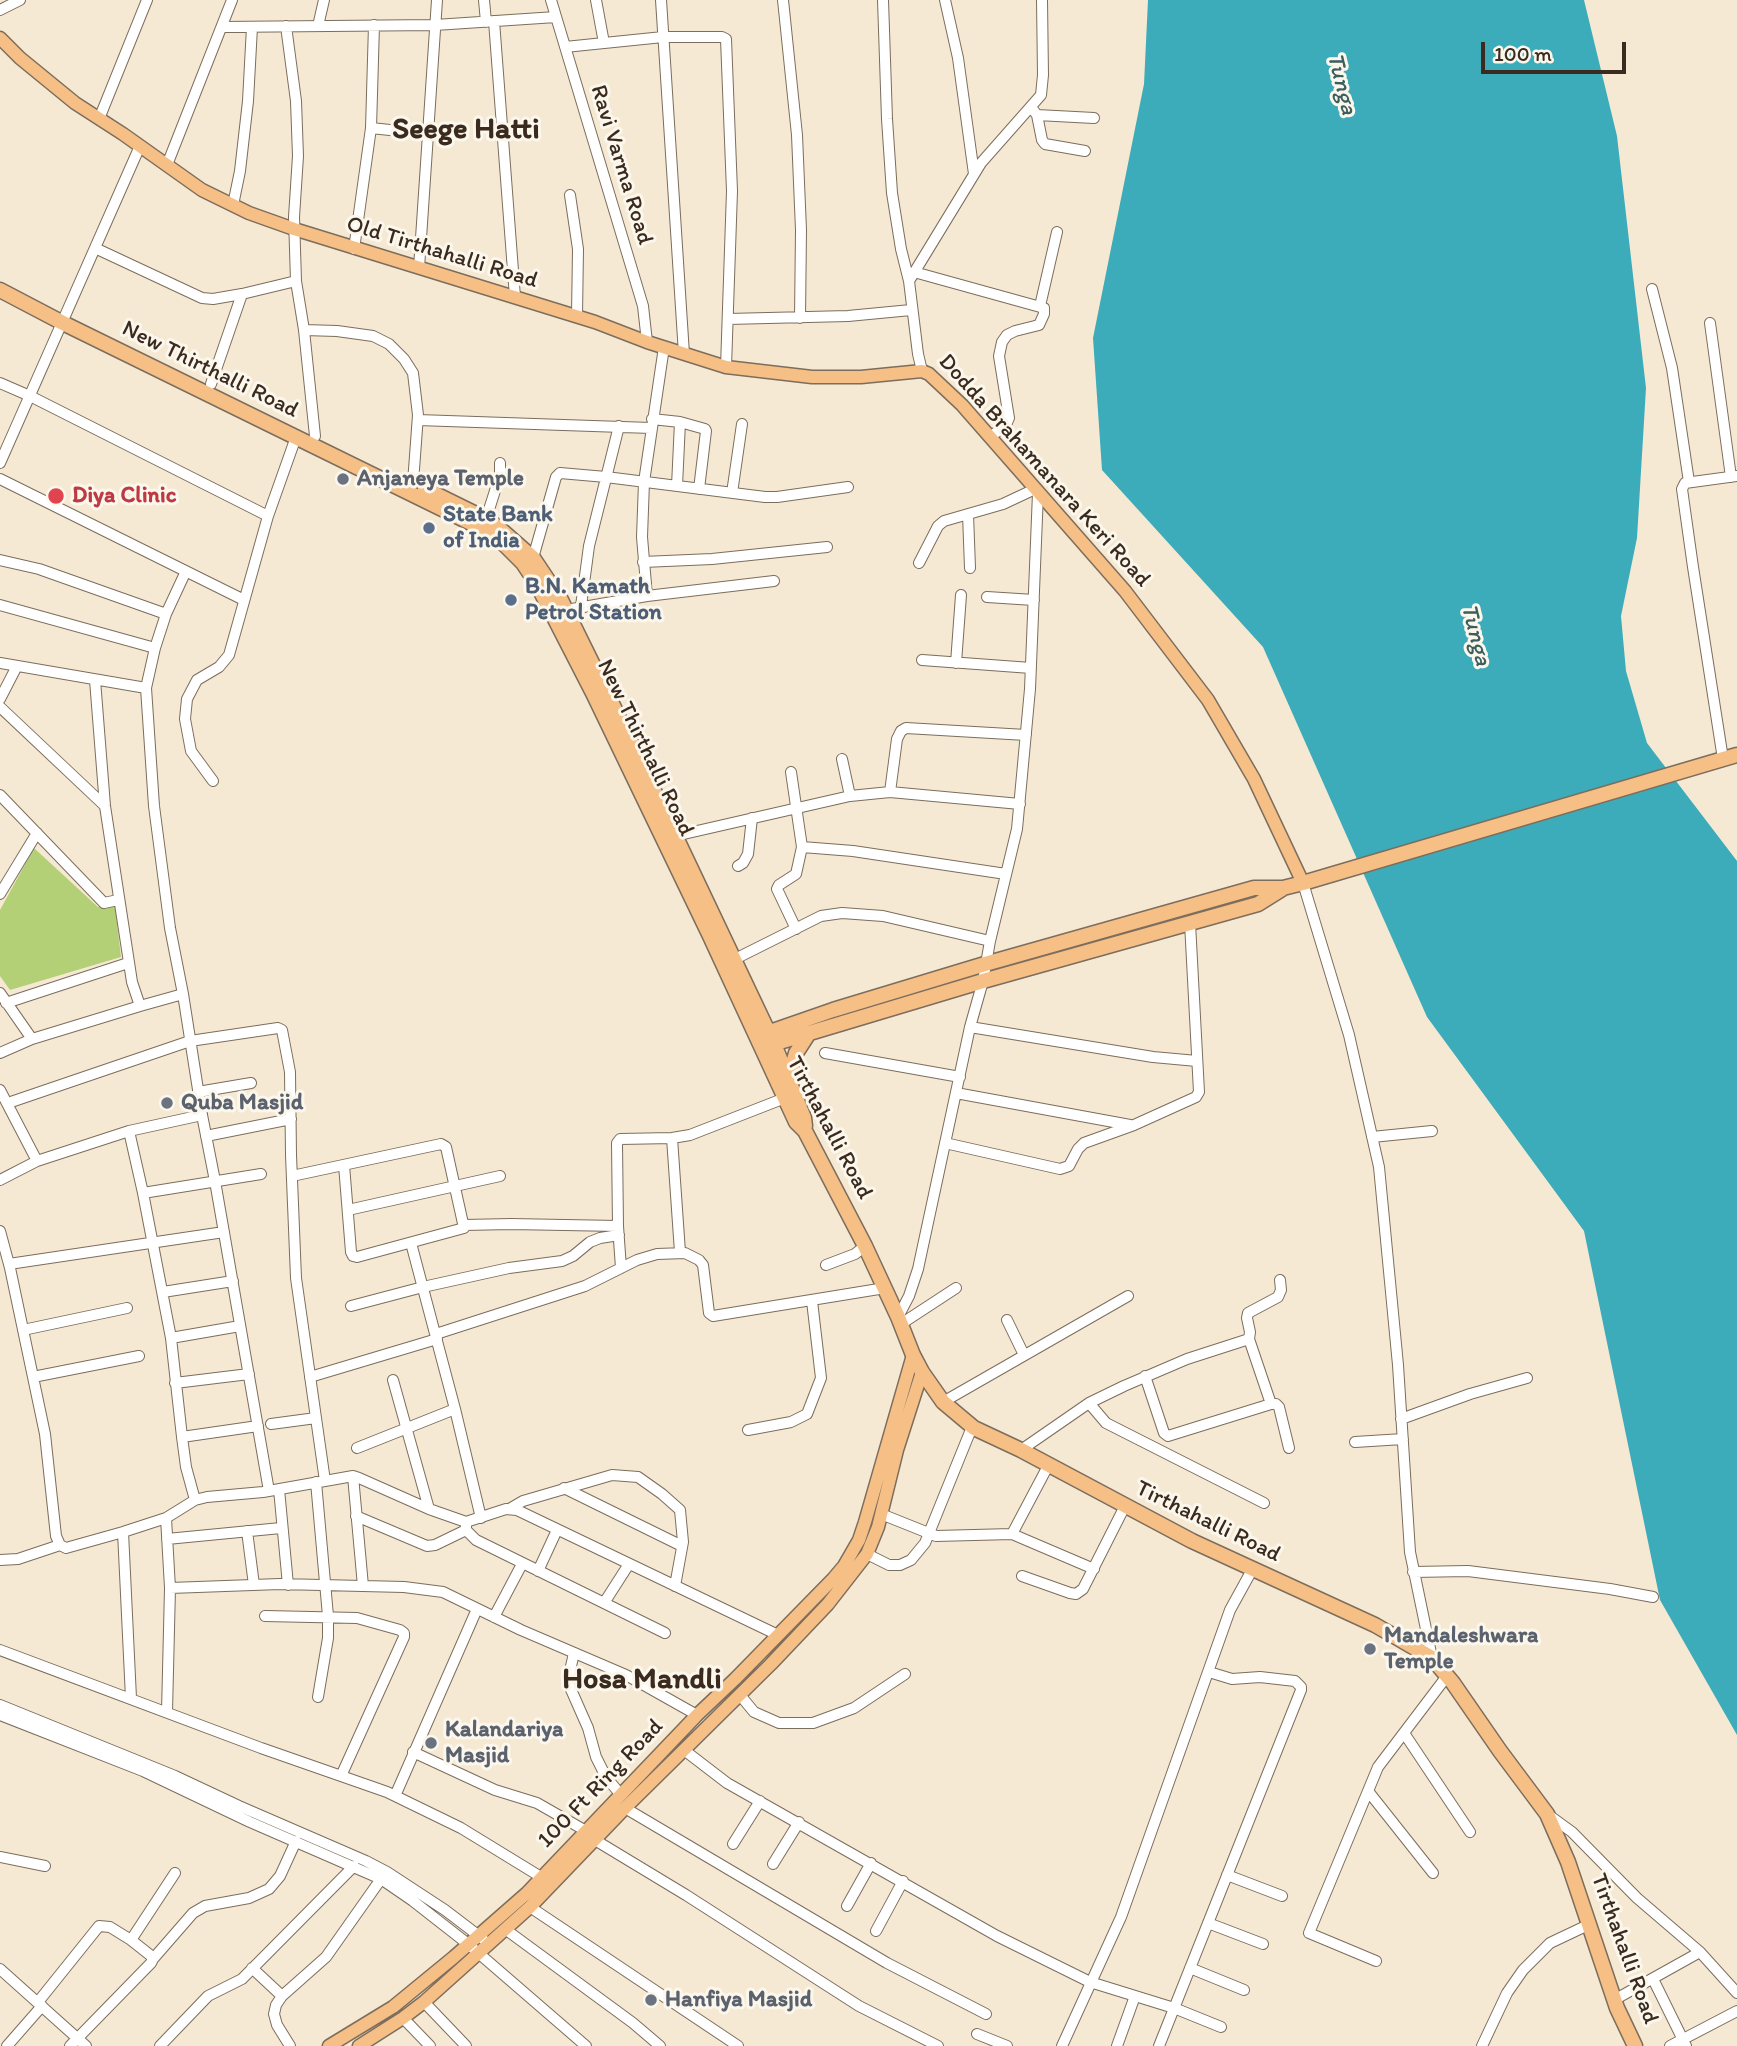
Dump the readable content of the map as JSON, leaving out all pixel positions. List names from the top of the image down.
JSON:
{
  "streets": {
    "highway": ["New Thirthalli Road", "Tirthahalli Road"],
    "main road": ["Old Tirthahalli Road", "Dodda Brahamanara Keri Road", "100 Ft Ring Road"],
    "street": ["Ravi Varma Road"]
  },
  "crossings": [
    ["Ravi Varma Road", "Old Tirthahalli Road"],
    ["Old Tirthahalli Road", "Dodda Brahamanara Keri Road"],
    ["New Thirthalli Road", "Tirthahalli Road"],
    ["Tirthahalli Road", "100 Ft Ring Road"]
  ],
  "districts": ["Seege Hatti", "Hosa Mandli"],
  "water": ["Tunga"],
  "places": [
    "Anjaneya Temple",
    "Diya Clinic",
    "State Bank of India",
    "B.N. Kamath Petrol Station",
    "Quba Masjid",
    "Mandaleshwara Temple",
    "Kalandariya Masjid",
    "Hanfiya Masjid"
  ],
  "scale_bar": "100 m"
}
